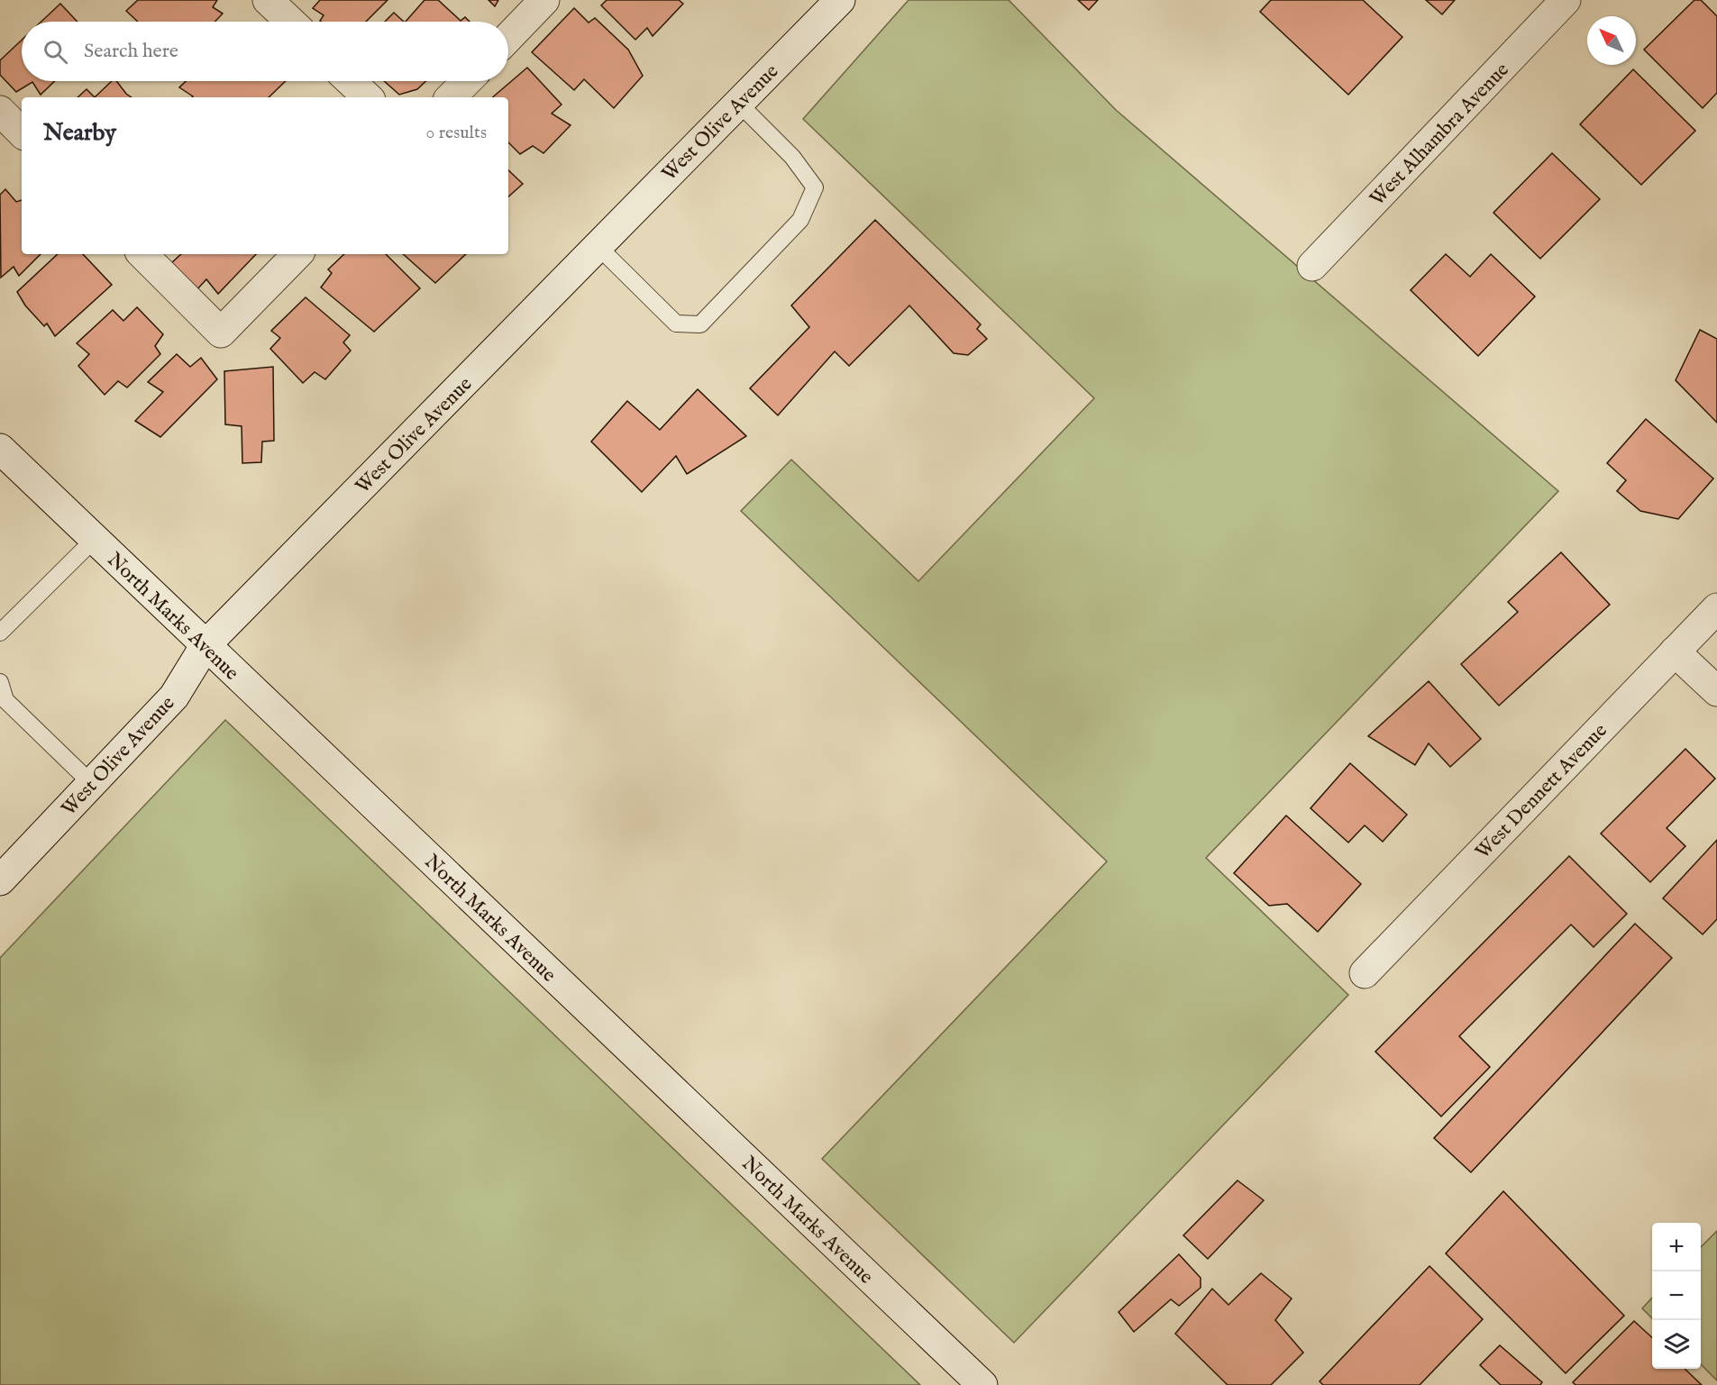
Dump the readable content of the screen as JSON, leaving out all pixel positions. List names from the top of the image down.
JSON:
{
  "streets": {
    "main road": [
      "West Olive Avenue",
      "West Alhambra Avenue",
      "North Marks Avenue",
      "West Dennett Avenue"
    ]
  },
  "crossings": [
    ["West Olive Avenue", "North Marks Avenue"]
  ],
  "north": "top left",
  "page": {
    "search": "Search here",
    "heading": ["Nearby", "0 results"],
    "map_buttons": ["+", "−"]
  }
}
